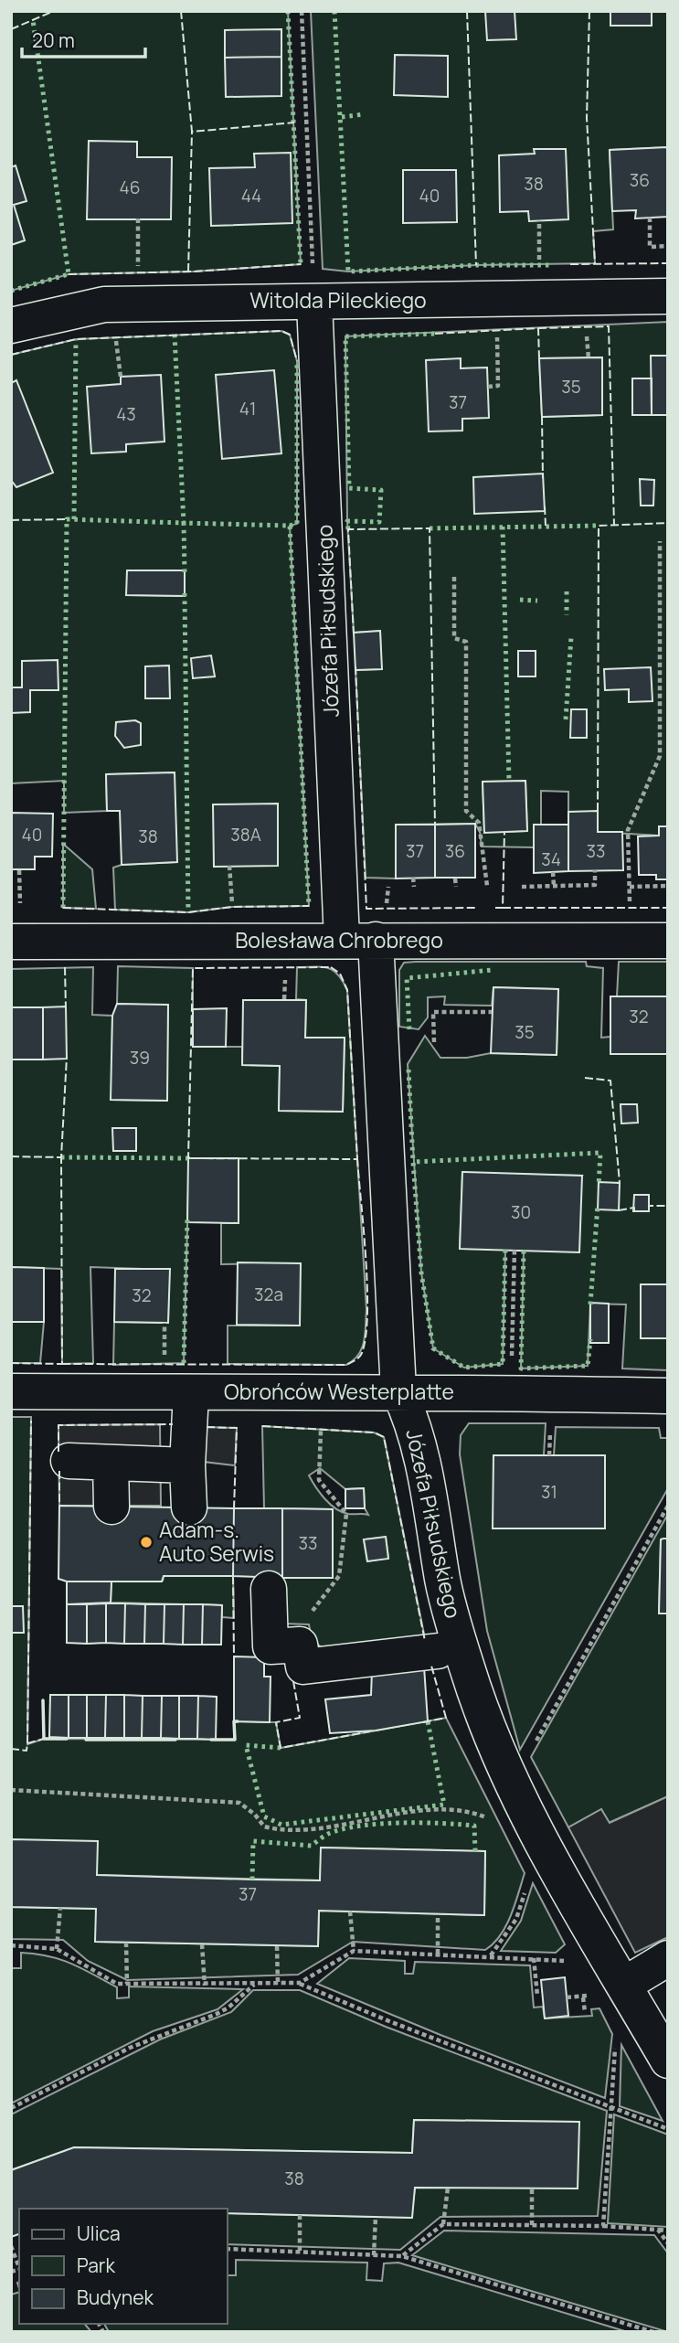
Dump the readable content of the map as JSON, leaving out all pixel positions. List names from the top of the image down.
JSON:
{
  "streets": {
    "street": [
      "Witolda Pileckiego",
      "Józefa Piłsudskiego",
      "Bolesława Chrobrego",
      "Obrońców Westerplatte"
    ]
  },
  "crossings": [
    ["Witolda Pileckiego", "Józefa Piłsudskiego"],
    ["Józefa Piłsudskiego", "Bolesława Chrobrego"],
    ["Józefa Piłsudskiego", "Obrońców Westerplatte"]
  ],
  "places": ["Adam-s. Auto Serwis"],
  "house_numbers": [
    "36",
    "38",
    "46",
    "44",
    "40",
    "35",
    "37",
    "41",
    "43",
    "40",
    "38A",
    "38",
    "37",
    "36",
    "33",
    "34",
    "32",
    "35",
    "39",
    "30",
    "32a",
    "32",
    "31",
    "33",
    "37",
    "38"
  ],
  "legend": ["Ulica", "Park", "Budynek"],
  "scale_bar": "20 m"
}
